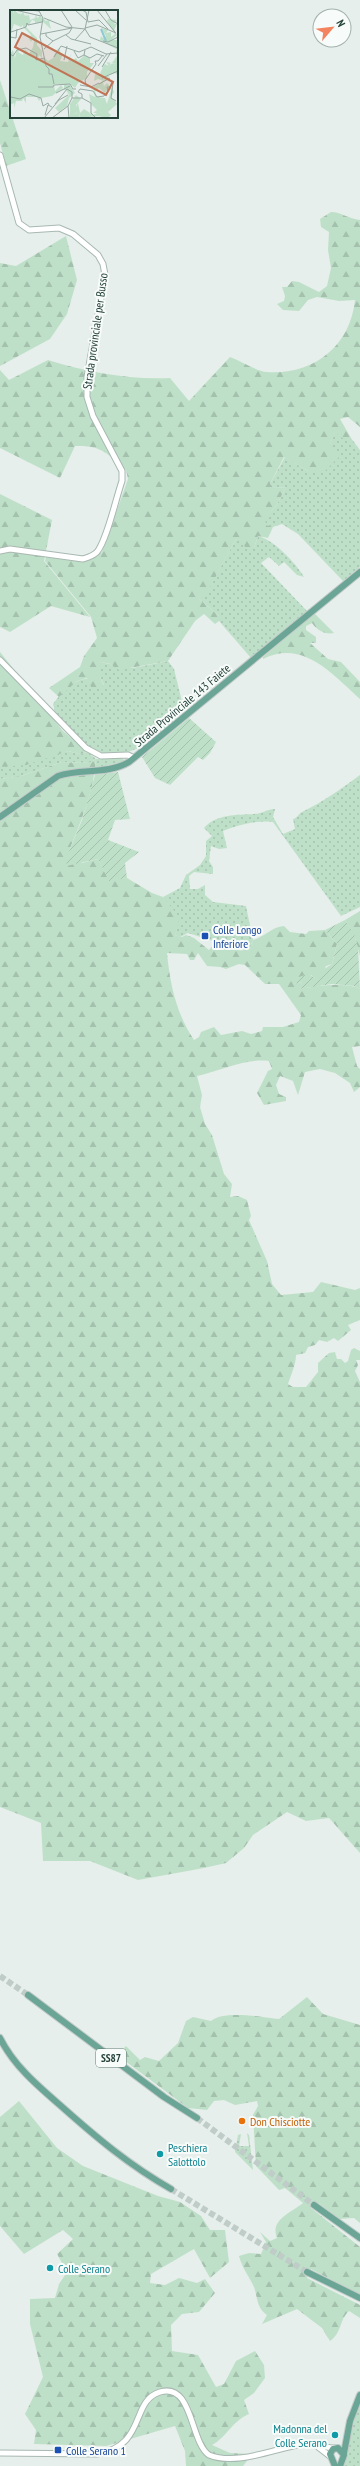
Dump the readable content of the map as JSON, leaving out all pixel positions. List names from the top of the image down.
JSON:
{
  "streets": {
    "main road": ["Strada Provinciale 143 Faiete", "SS87"],
    "street": ["Strada provinciale per Busso"]
  },
  "places": {
    "transit": ["Colle Longo Inferiore", "Colle Serano 1"],
    "other": [
      "Don Chisciotte",
      "Peschiera Salottolo",
      "Colle Serano",
      "Madonna del Colle Serano"
    ]
  },
  "north": "top right"
}
